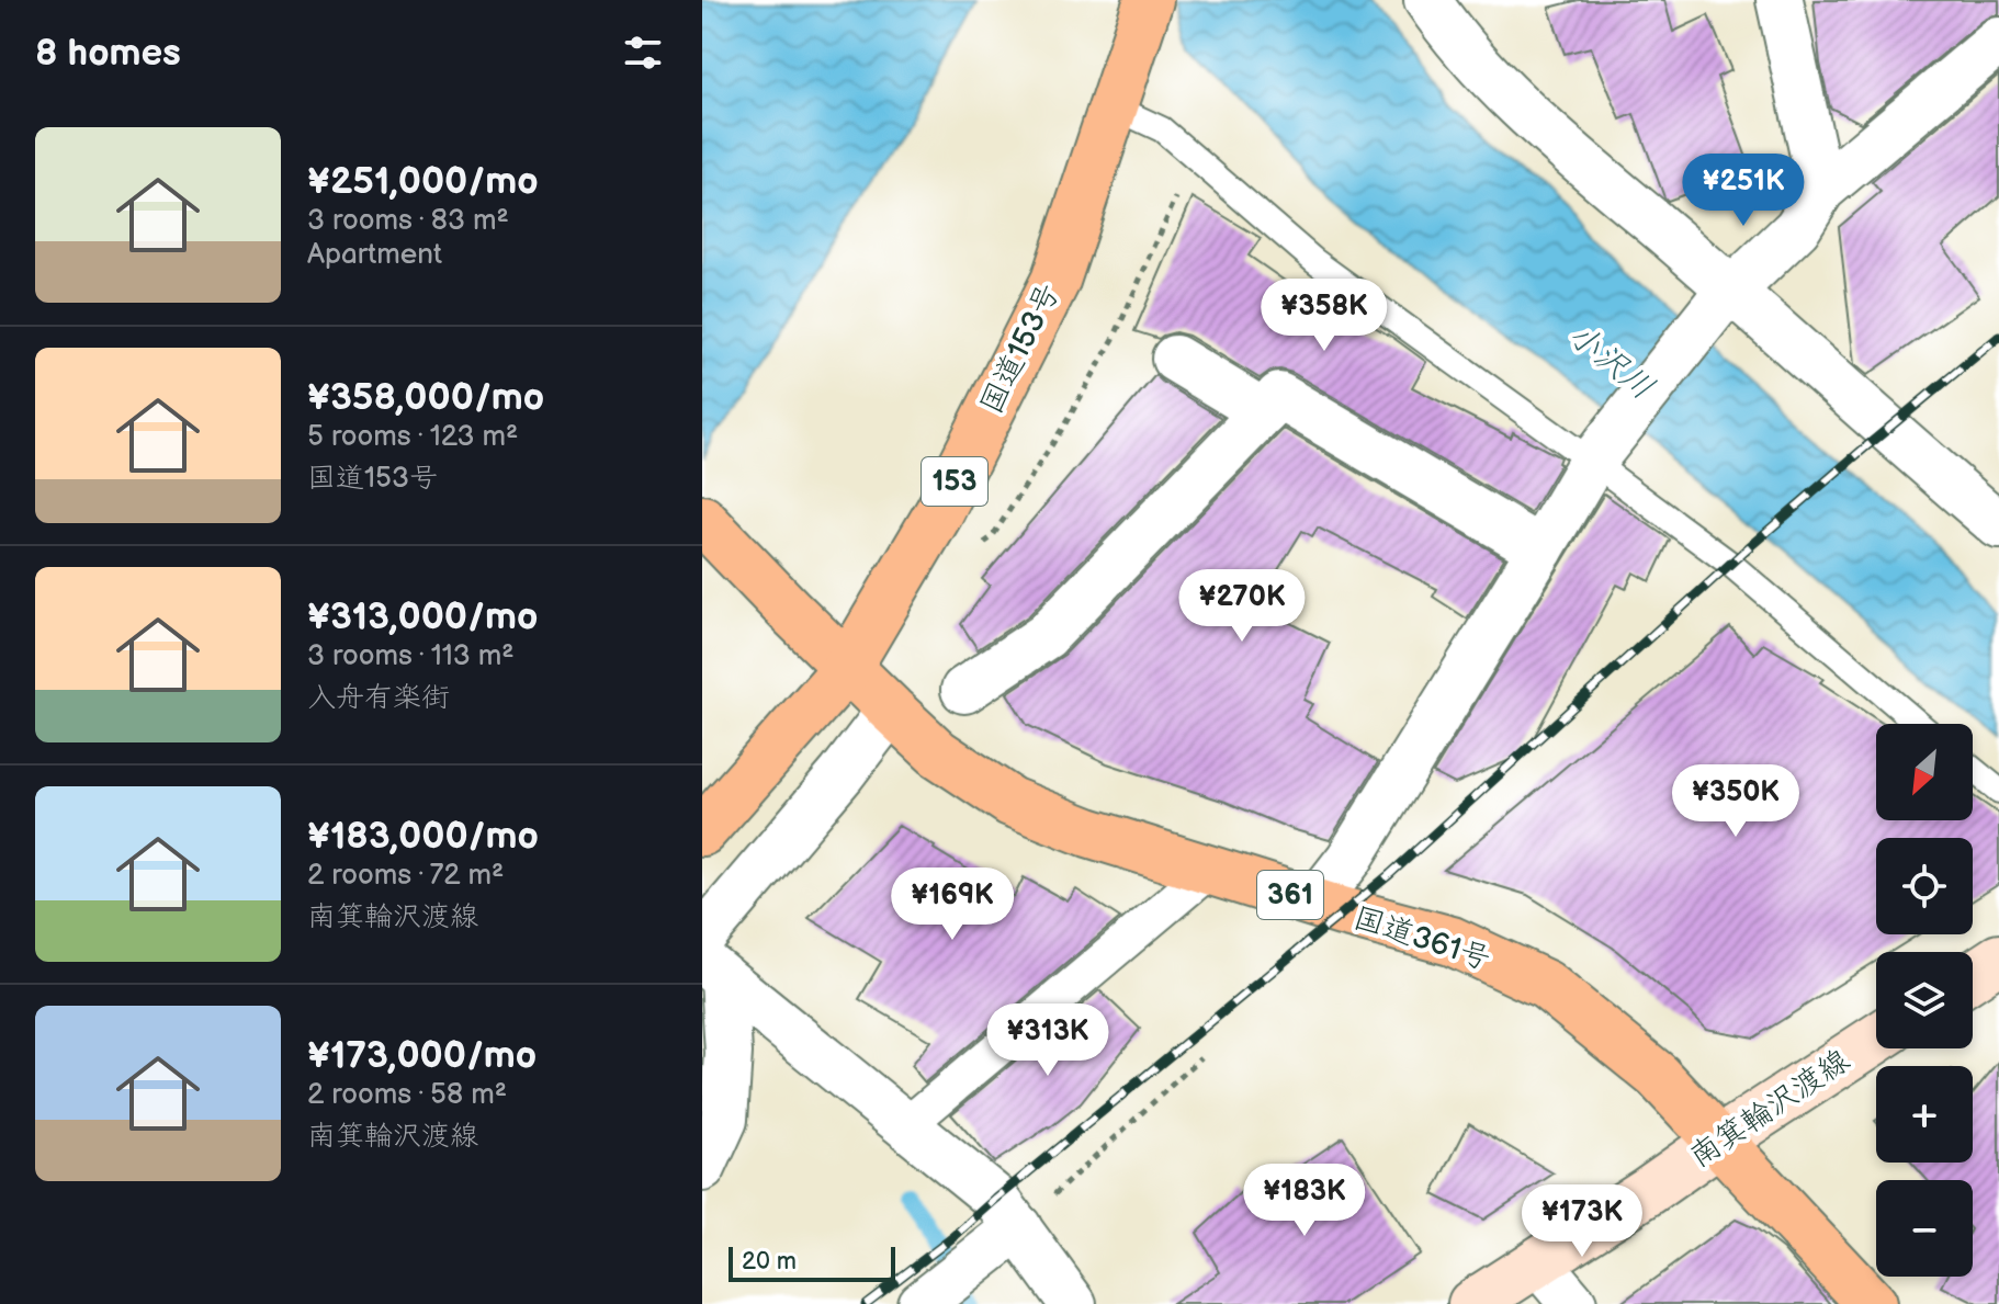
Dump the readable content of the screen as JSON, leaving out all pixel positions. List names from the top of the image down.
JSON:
{
  "streets": {
    "highway": [
      "国道153号",
      "153",
      "361",
      "国道361号"
    ],
    "main road": ["南箕輪沢渡線"]
  },
  "crossings": [
    ["国道153号", "国道361号"],
    ["国道361号", "南箕輪沢渡線"]
  ],
  "water": ["小沢川"],
  "scale_bar": "20 m",
  "north": "bottom left",
  "page": {
    "heading": "8 homes",
    "list": [
      {
        "name": "¥251,000/mo",
        "note": "3 rooms · 83 m² · Apartment"
      },
      {
        "name": "¥358,000/mo",
        "note": "5 rooms · 123 m² · 国道153号"
      },
      {
        "name": "¥313,000/mo",
        "note": "3 rooms · 113 m² · 入舟有楽街"
      },
      {
        "name": "¥183,000/mo",
        "note": "2 rooms · 72 m² · 南箕輪沢渡線"
      },
      {
        "name": "¥173,000/mo",
        "note": "2 rooms · 58 m² · 南箕輪沢渡線"
      }
    ],
    "price": [
      "¥251K",
      "¥358K",
      "¥270K",
      "¥350K",
      "¥169K",
      "¥313K",
      "¥183K",
      "¥173K"
    ],
    "map_buttons": ["+", "−"],
    "scale": "20 m"
  }
}
